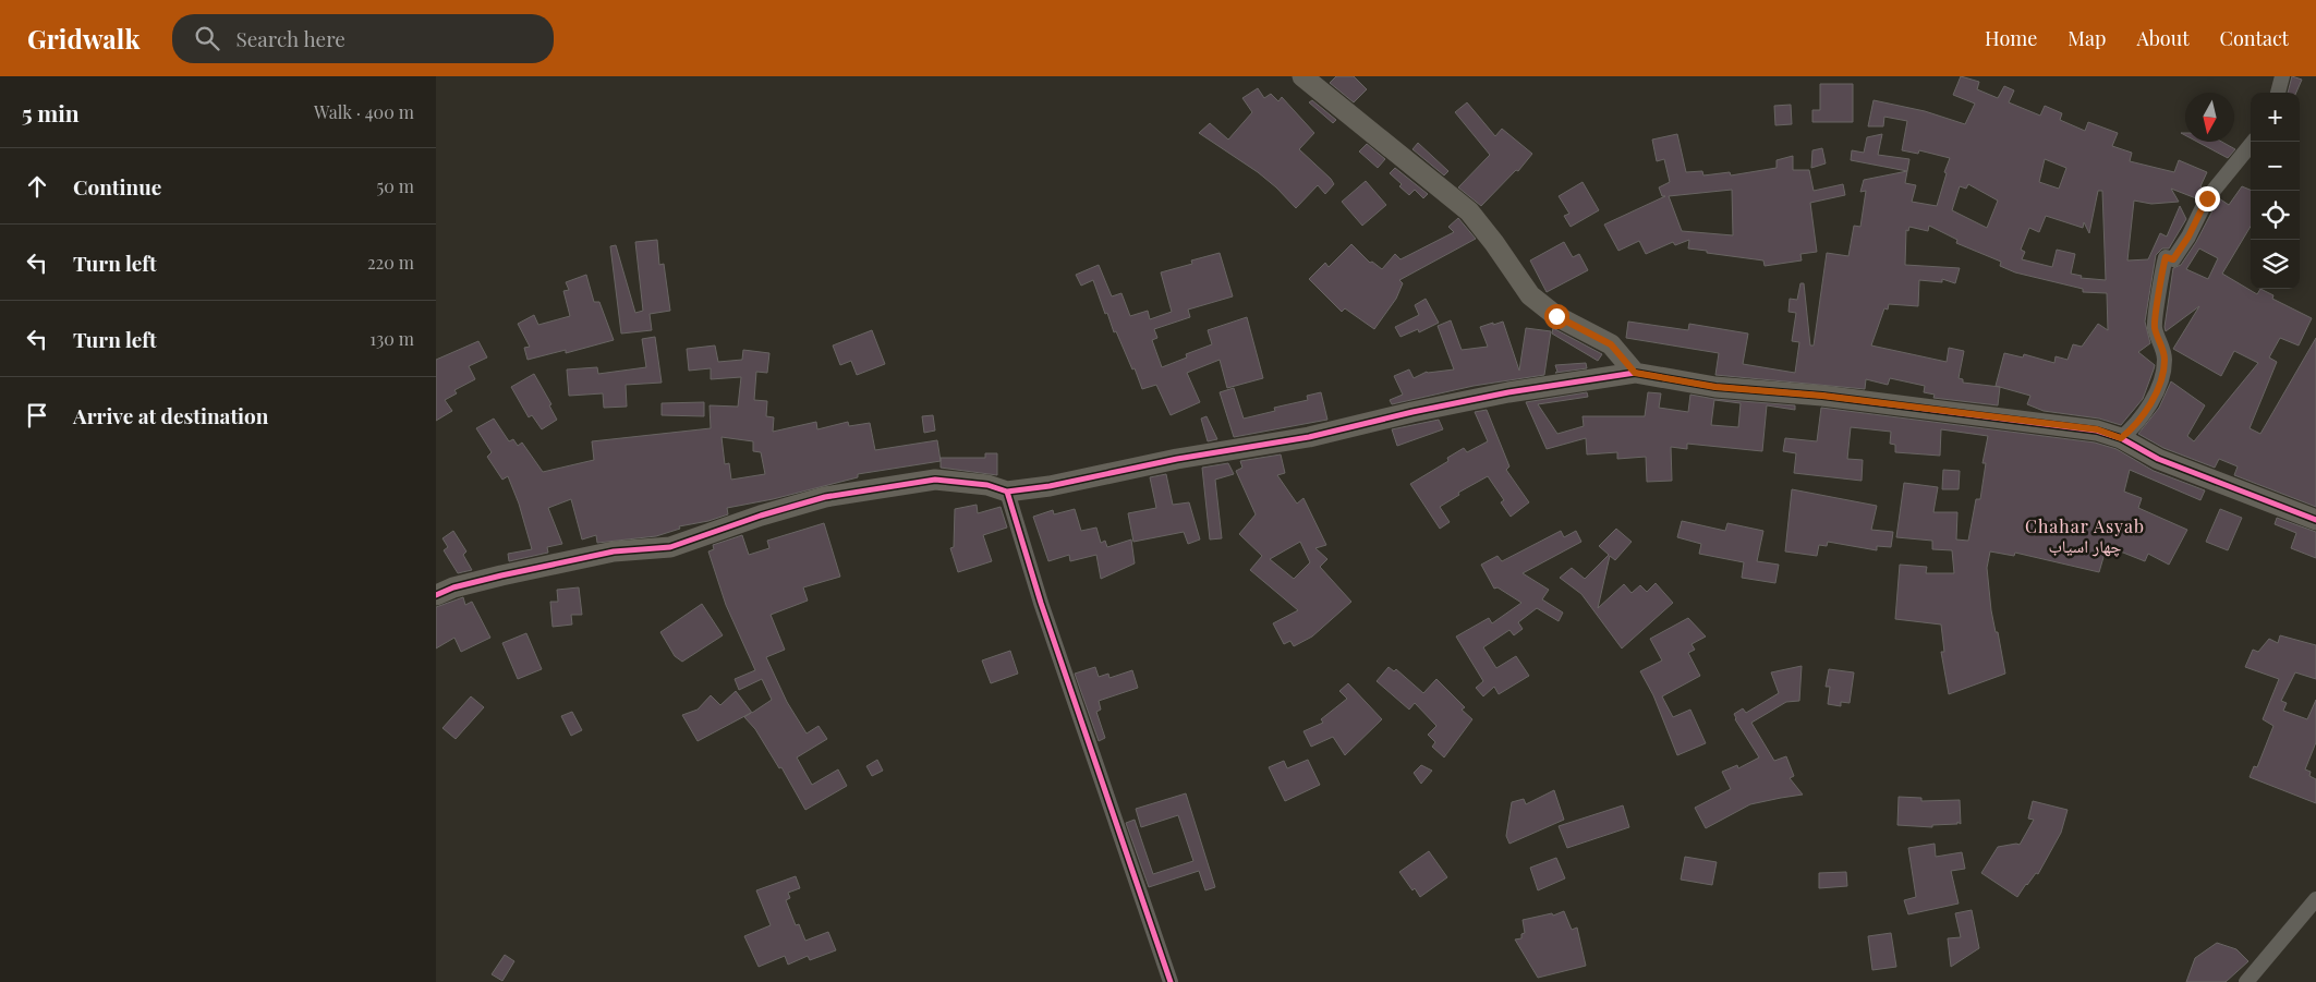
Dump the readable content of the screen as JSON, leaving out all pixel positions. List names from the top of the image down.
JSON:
{
  "districts": ["Chahar Asyab چهار اسیاب"],
  "north": "bottom",
  "page": {
    "header": "Gridwalk",
    "search": "Search here",
    "nav": [
      "Home",
      "Map",
      "About",
      "Contact"
    ],
    "heading": ["5 min", "Walk · 400 m"],
    "map_buttons": ["+", "−"],
    "list": [
      ["Continue", "50 m"],
      ["Turn left", "220 m"],
      ["Turn left", "130 m"],
      "Arrive at destination"
    ]
  }
}
